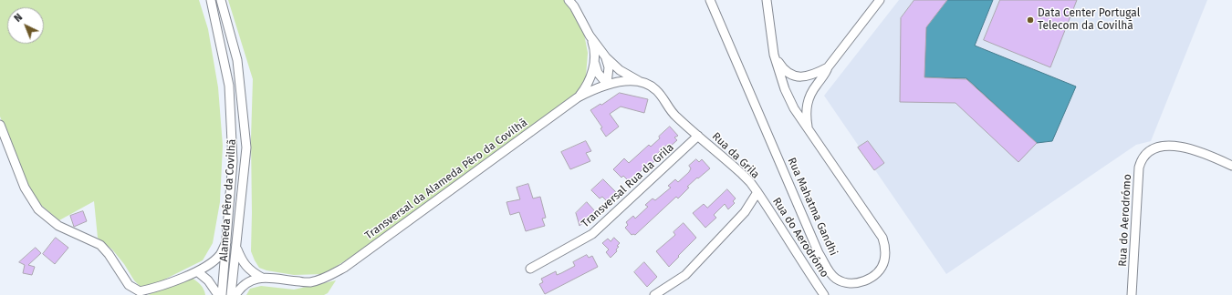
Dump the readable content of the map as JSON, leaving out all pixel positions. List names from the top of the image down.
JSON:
{
  "streets": {
    "street": [
      "Rua da Grila",
      "Transversal da Alameda Pêro da Covilhã",
      "Transversal Rua da Grila",
      "Alameda Pêro da Covilhã",
      "Rua Mahatma Gandhi",
      "Rua do Aerodrómo"
    ]
  },
  "crossings": [
    ["Rua da Grila", "Transversal da Alameda Pêro da Covilhã"],
    ["Rua da Grila", "Transversal Rua da Grila"],
    ["Rua da Grila", "Rua do Aerodrómo"]
  ],
  "places": ["Data Center Portugal Telecom da Covilhã"],
  "north": "top left"
}
